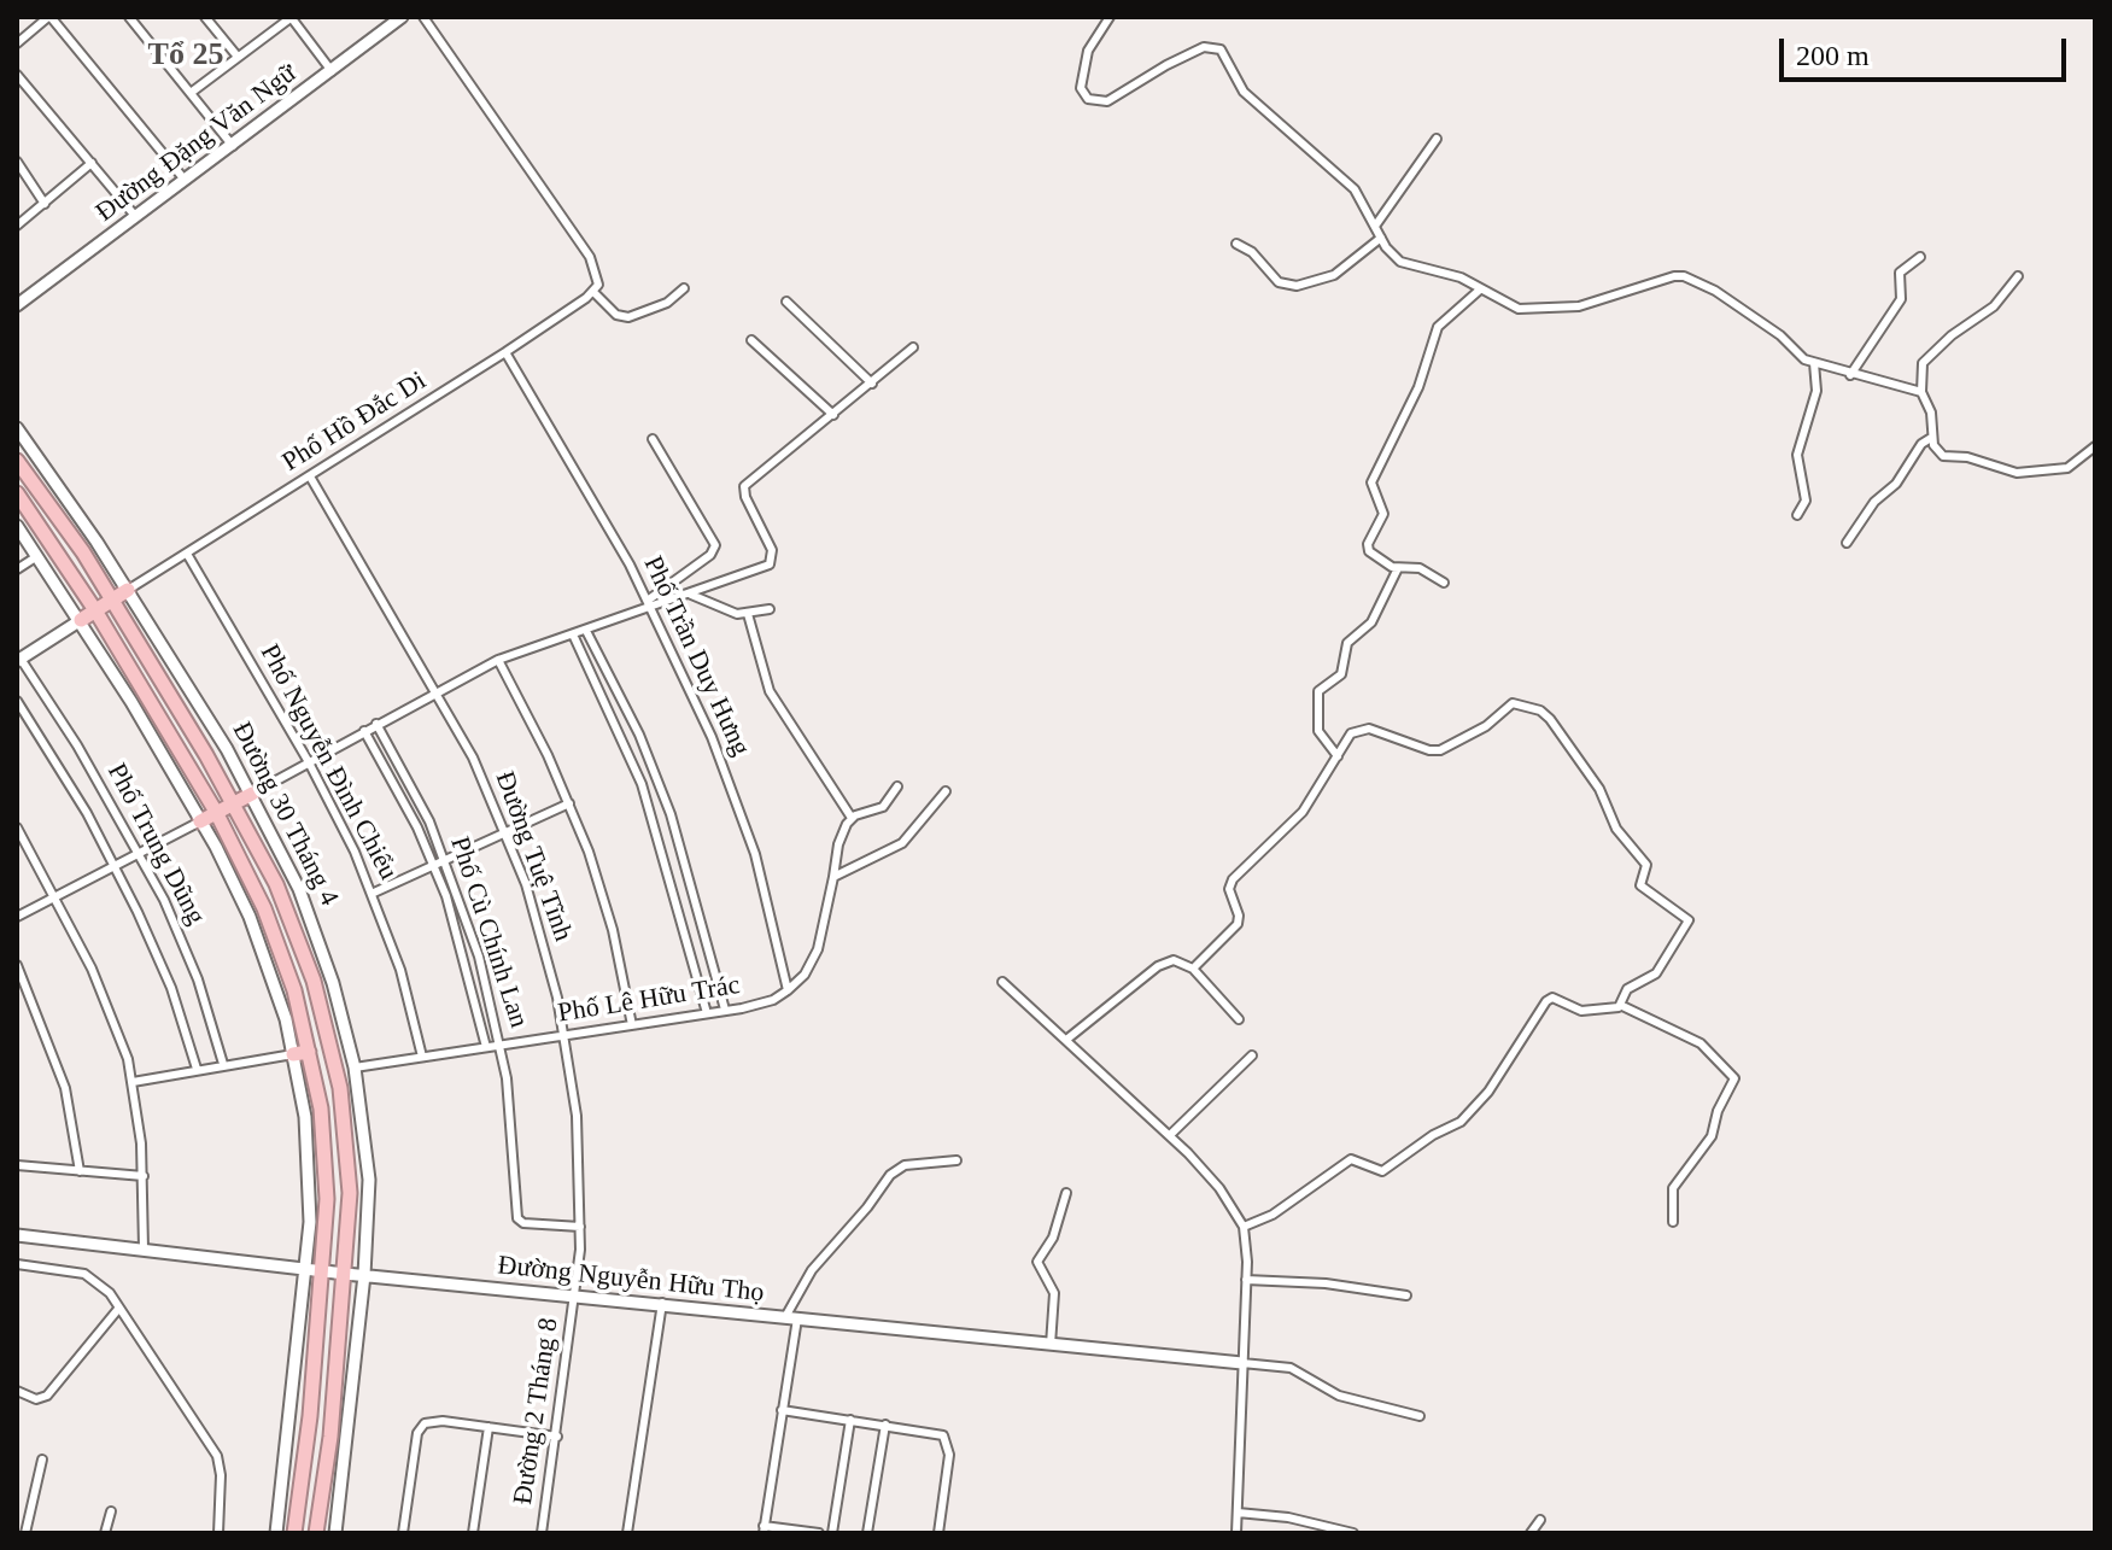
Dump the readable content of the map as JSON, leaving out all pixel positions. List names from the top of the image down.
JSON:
{
  "streets": {
    "highway": ["Đường 30 Tháng 4"],
    "street": [
      "Đường Đặng Văn Ngữ",
      "Phố Hồ Đắc Di",
      "Phố Trần Duy Hưng",
      "Phố Nguyễn Đình Chiểu",
      "Phố Trung Dũng",
      "Đường Tuệ Tĩnh",
      "Phố Cù Chính Lan",
      "Phố Lê Hữu Trác",
      "Đường Nguyễn Hữu Thọ",
      "Đường 2 Tháng 8"
    ]
  },
  "crossings": [
    ["Phố Hồ Đắc Di", "Phố Trần Duy Hưng"],
    ["Phố Hồ Đắc Di", "Phố Nguyễn Đình Chiểu"],
    ["Phố Hồ Đắc Di", "Đường 30 Tháng 4"],
    ["Phố Hồ Đắc Di", "Đường Tuệ Tĩnh"],
    ["Phố Trần Duy Hưng", "Phố Lê Hữu Trác"],
    ["Phố Nguyễn Đình Chiểu", "Phố Lê Hữu Trác"],
    ["Đường 30 Tháng 4", "Phố Lê Hữu Trác"],
    ["Đường 30 Tháng 4", "Đường Nguyễn Hữu Thọ"],
    ["Đường Tuệ Tĩnh", "Phố Cù Chính Lan"],
    ["Đường Tuệ Tĩnh", "Phố Lê Hữu Trác"],
    ["Đường Tuệ Tĩnh", "Đường Nguyễn Hữu Thọ"],
    ["Đường Tuệ Tĩnh", "Đường 2 Tháng 8"],
    ["Phố Cù Chính Lan", "Phố Lê Hữu Trác"],
    ["Đường Nguyễn Hữu Thọ", "Đường 2 Tháng 8"]
  ],
  "districts": ["Tổ 25"],
  "scale_bar": "200 m"
}
